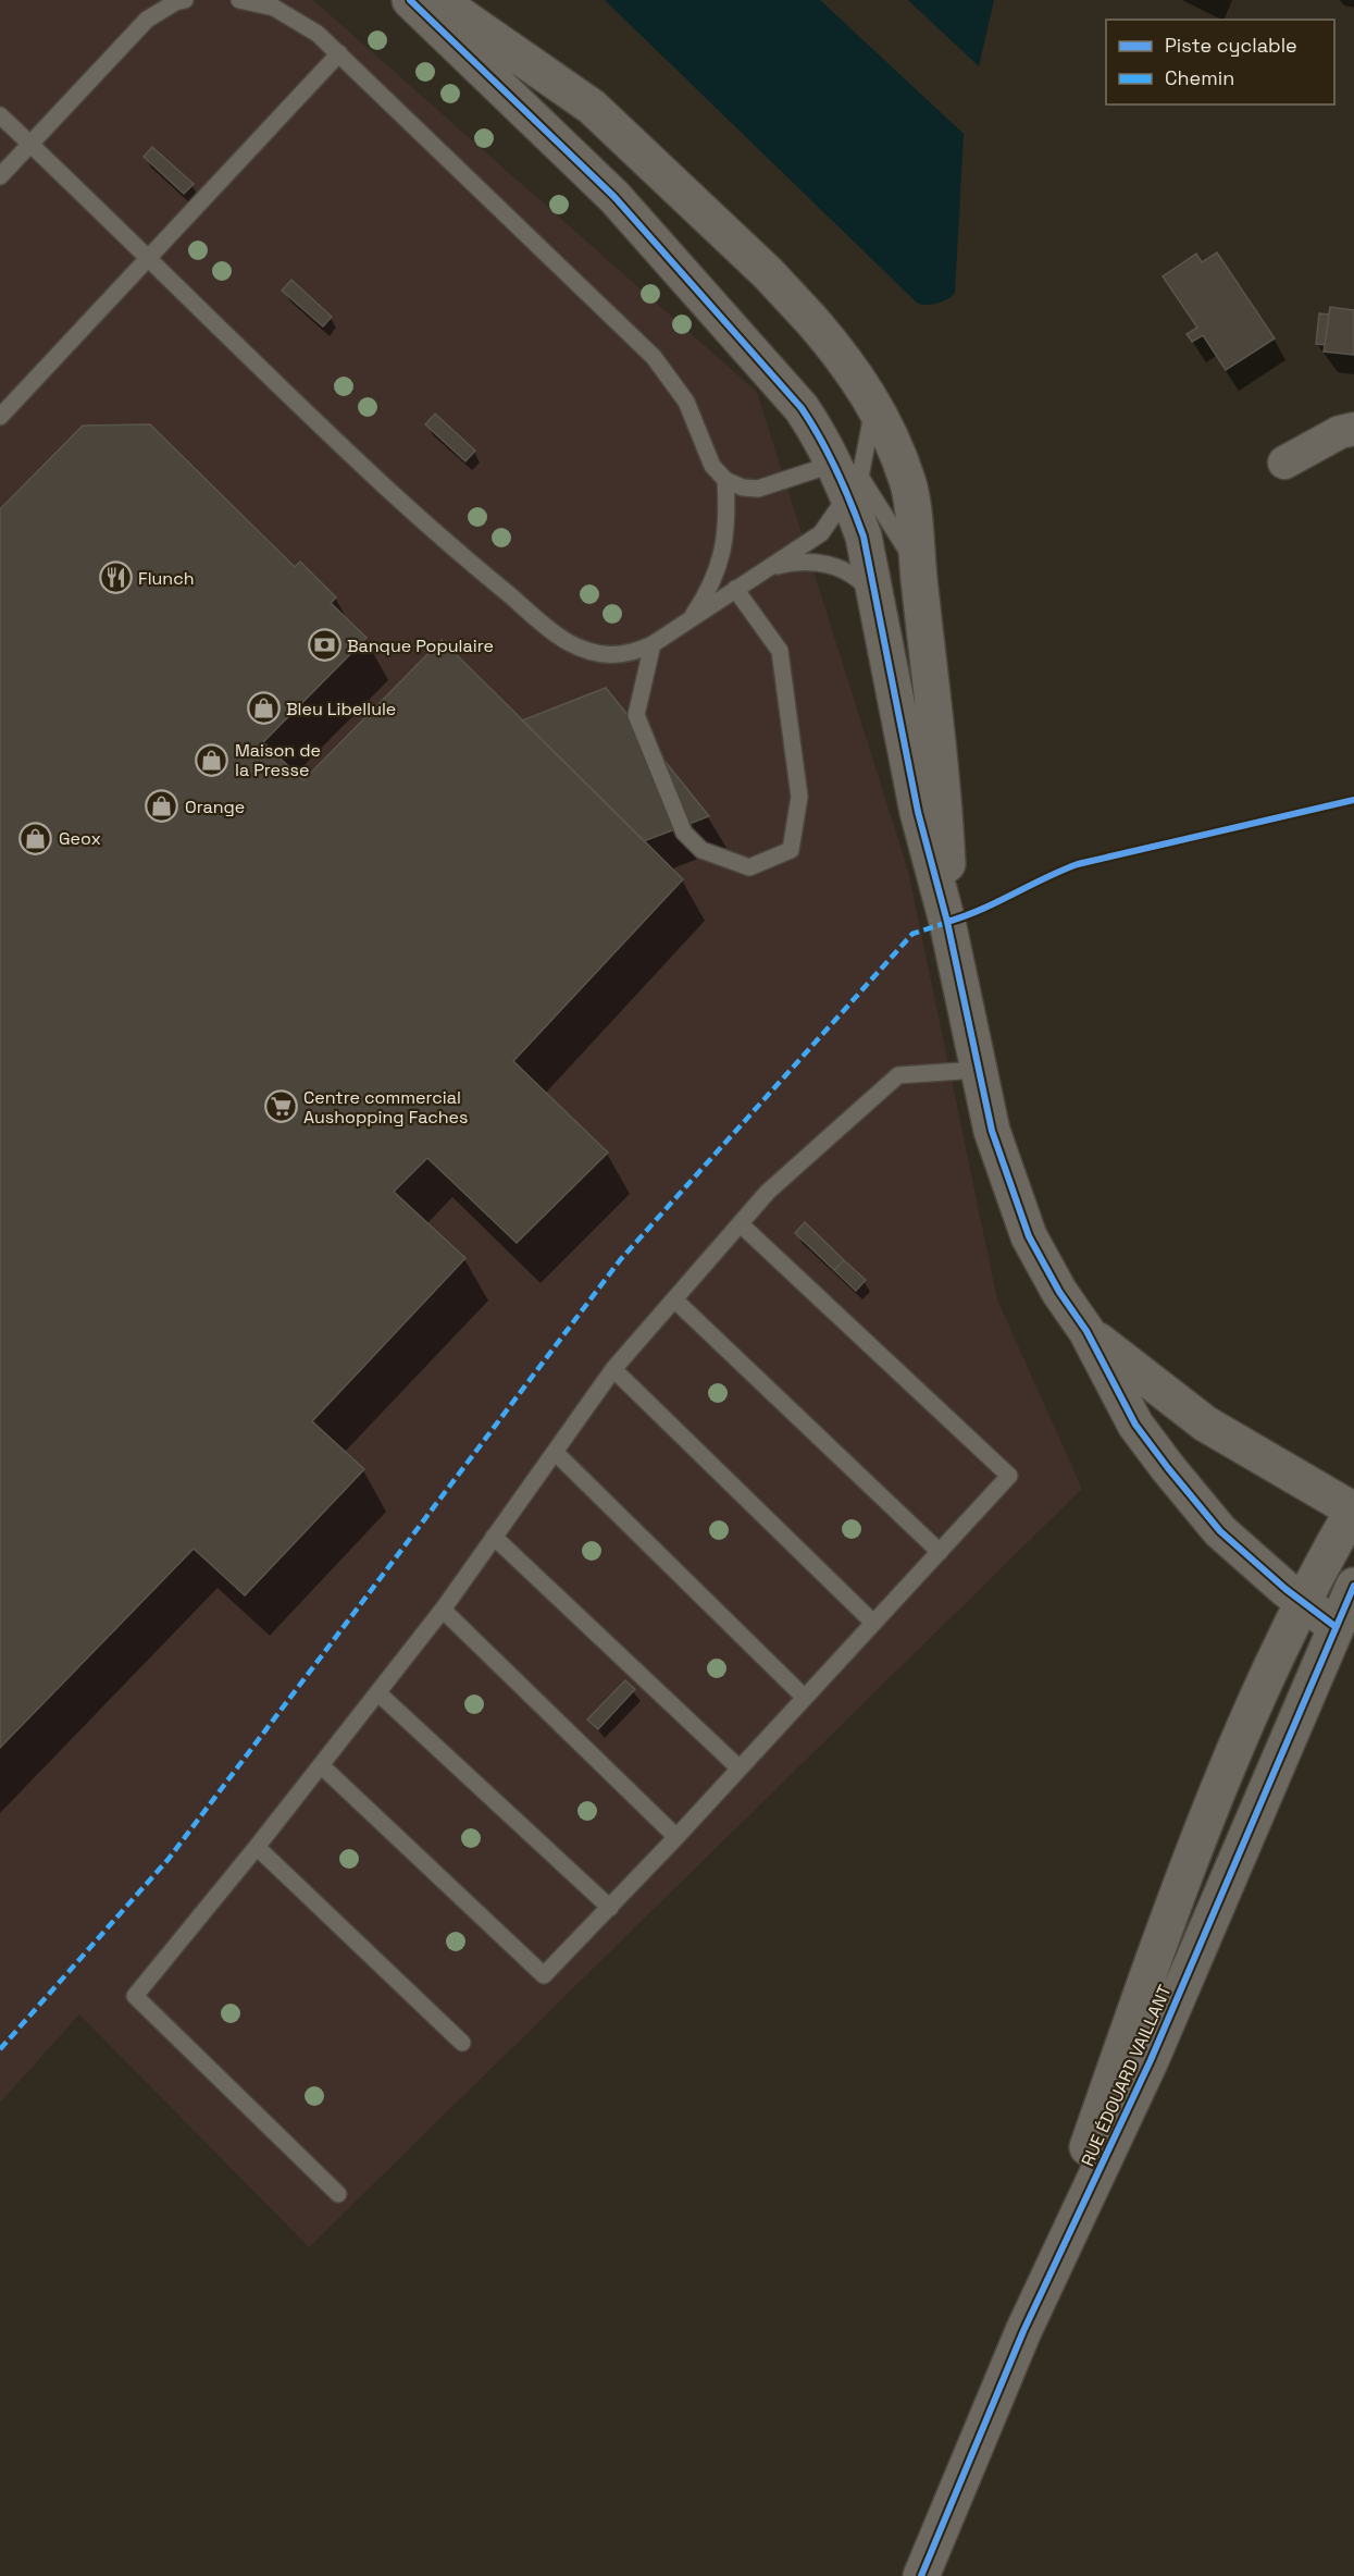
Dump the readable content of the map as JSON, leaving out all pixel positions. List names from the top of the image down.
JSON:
{
  "streets": {
    "street": ["RUE ÉDOUARD VAILLANT"]
  },
  "places": {
    "restaurant": ["Flunch"],
    "bank": ["Banque Populaire"],
    "shop": [
      "Bleu Libellule",
      "Maison de la Presse",
      "Orange",
      "Geox"
    ],
    "supermarket": ["Centre commercial Aushopping Faches"]
  },
  "legend": ["Piste cyclable", "Chemin"]
}
